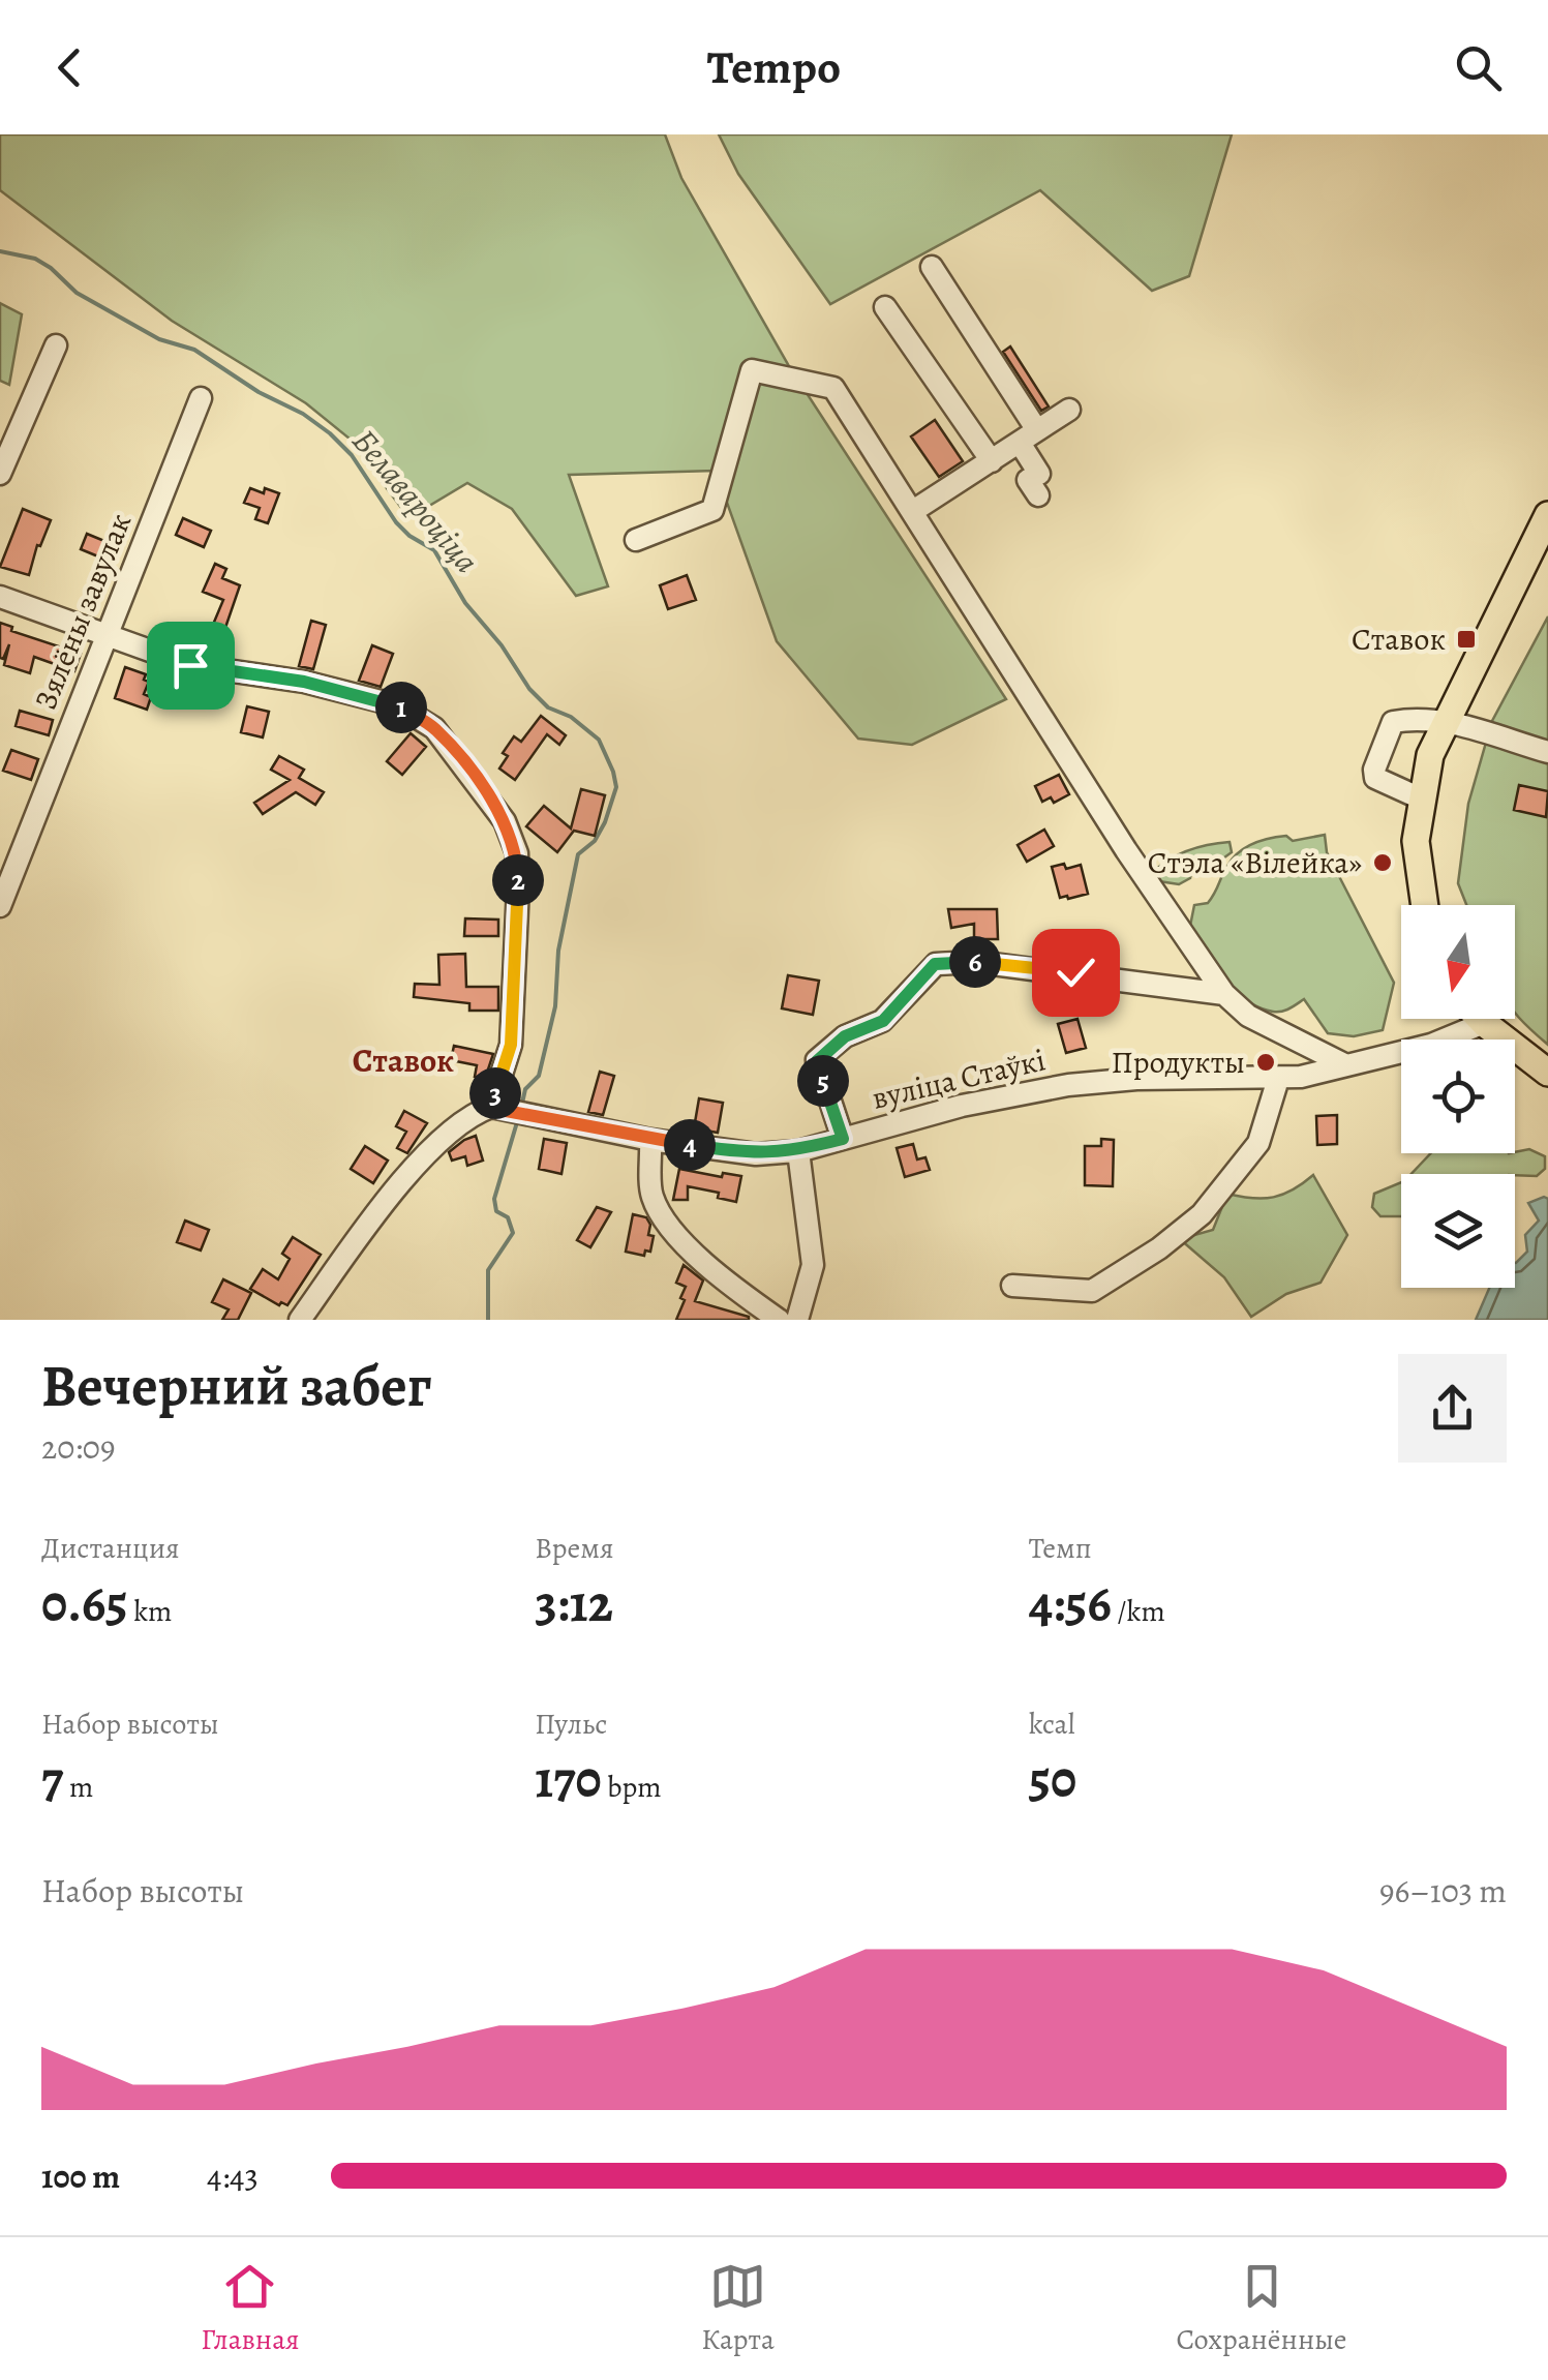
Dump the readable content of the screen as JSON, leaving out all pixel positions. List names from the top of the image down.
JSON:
{
  "streets": {
    "street": ["Зялёны завулак", "вуліца Стаўкі"]
  },
  "districts": ["Ставок"],
  "water": ["Белавароціца"],
  "places": {
    "transit": ["Ставок"],
    "other": ["Стэла «Вілейка»", "Продукты"]
  },
  "north": "bottom",
  "page": {
    "header": "Tempo",
    "pins": [
      "1",
      "2",
      "6",
      "5",
      "3",
      "4"
    ],
    "heading": ["Вечерний забег", "20:09"],
    "stats": [
      ["Дистанция", "0.65 km"],
      ["Время", "3:12"],
      ["Темп", "4:56 /km"],
      ["Набор высоты", "7 m"],
      ["Пульс", "170 bpm"],
      ["kcal", "50"]
    ],
    "chart": ["Набор высоты", "96–103 m"],
    "list": [
      {
        "name": "100 m",
        "note": "4:43"
      }
    ],
    "tabs": ["Главная", "Карта", "Сохранённые"]
  }
}
